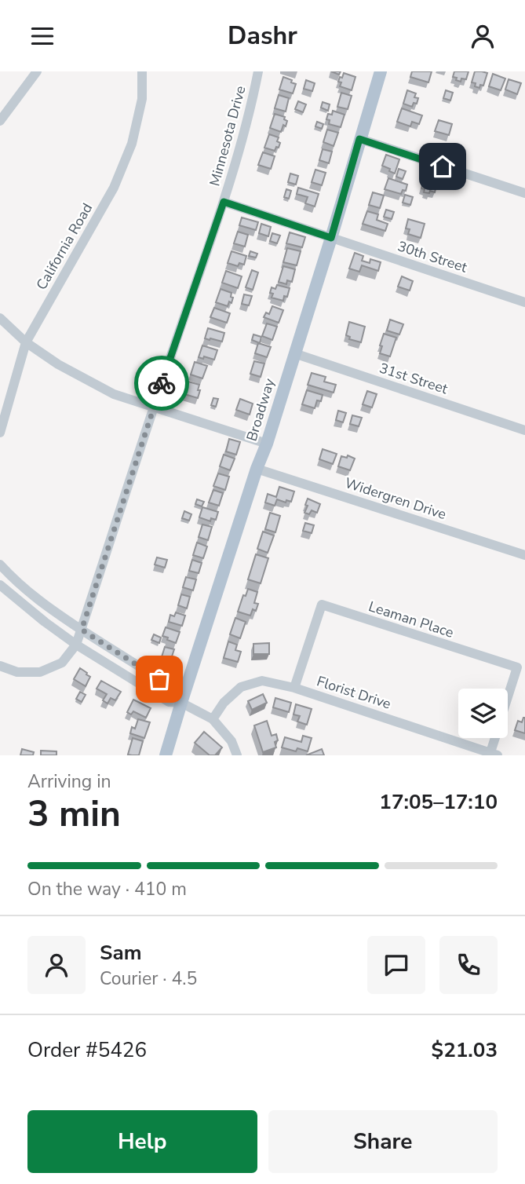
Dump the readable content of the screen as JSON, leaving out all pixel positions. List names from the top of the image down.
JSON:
{
  "streets": {
    "main road": ["Broadway"],
    "street": [
      "Minnesota Drive",
      "California Road",
      "30th Street",
      "31st Street",
      "Widergren Drive",
      "Leaman Place",
      "Florist Drive"
    ]
  },
  "crossings": [
    ["Minnesota Drive", "30th Street"],
    ["30th Street", "Broadway"],
    ["31st Street", "Broadway"],
    ["Broadway", "Widergren Drive"],
    ["Leaman Place", "Florist Drive"]
  ],
  "page": {
    "header": "Dashr",
    "heading": ["3 min", "Arriving in", "17:05–17:10"],
    "panel": [
      "Sam",
      "Courier · 4.5",
      "Order #5426",
      "$21.03"
    ],
    "bar": "On the way · 410 m",
    "buttons": ["Help", "Share"]
  }
}
